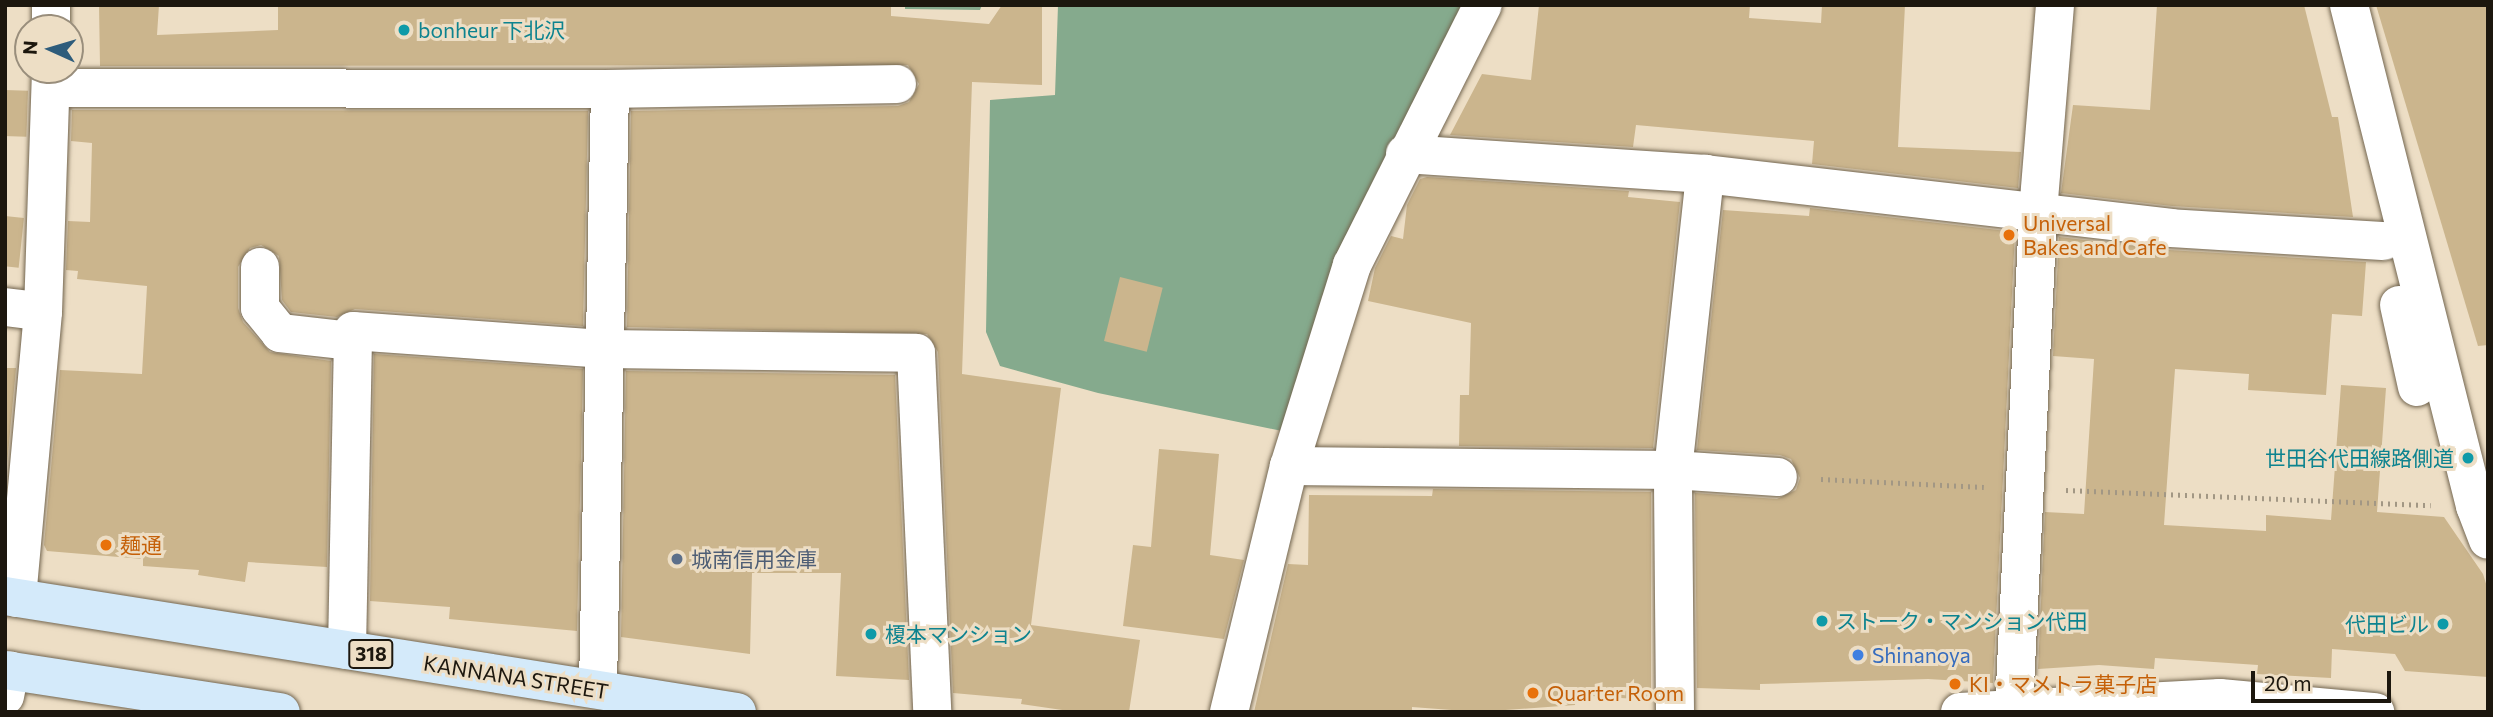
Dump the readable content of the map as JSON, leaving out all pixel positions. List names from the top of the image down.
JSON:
{
  "streets": {
    "main road": ["318", "KANNANA STREET"]
  },
  "places": [
    "bonheur 下北沢",
    "Universal Bakes and Cafe",
    "世田谷代田線路側道",
    "麺通",
    "城南信用金庫",
    "ストーク・マンション代田",
    "代田ビル",
    "榎本マンション",
    "Shinanoya",
    "KI・マメトラ菓子店",
    "Quarter Room"
  ],
  "scale_bar": "20 m",
  "north": "left"
}
